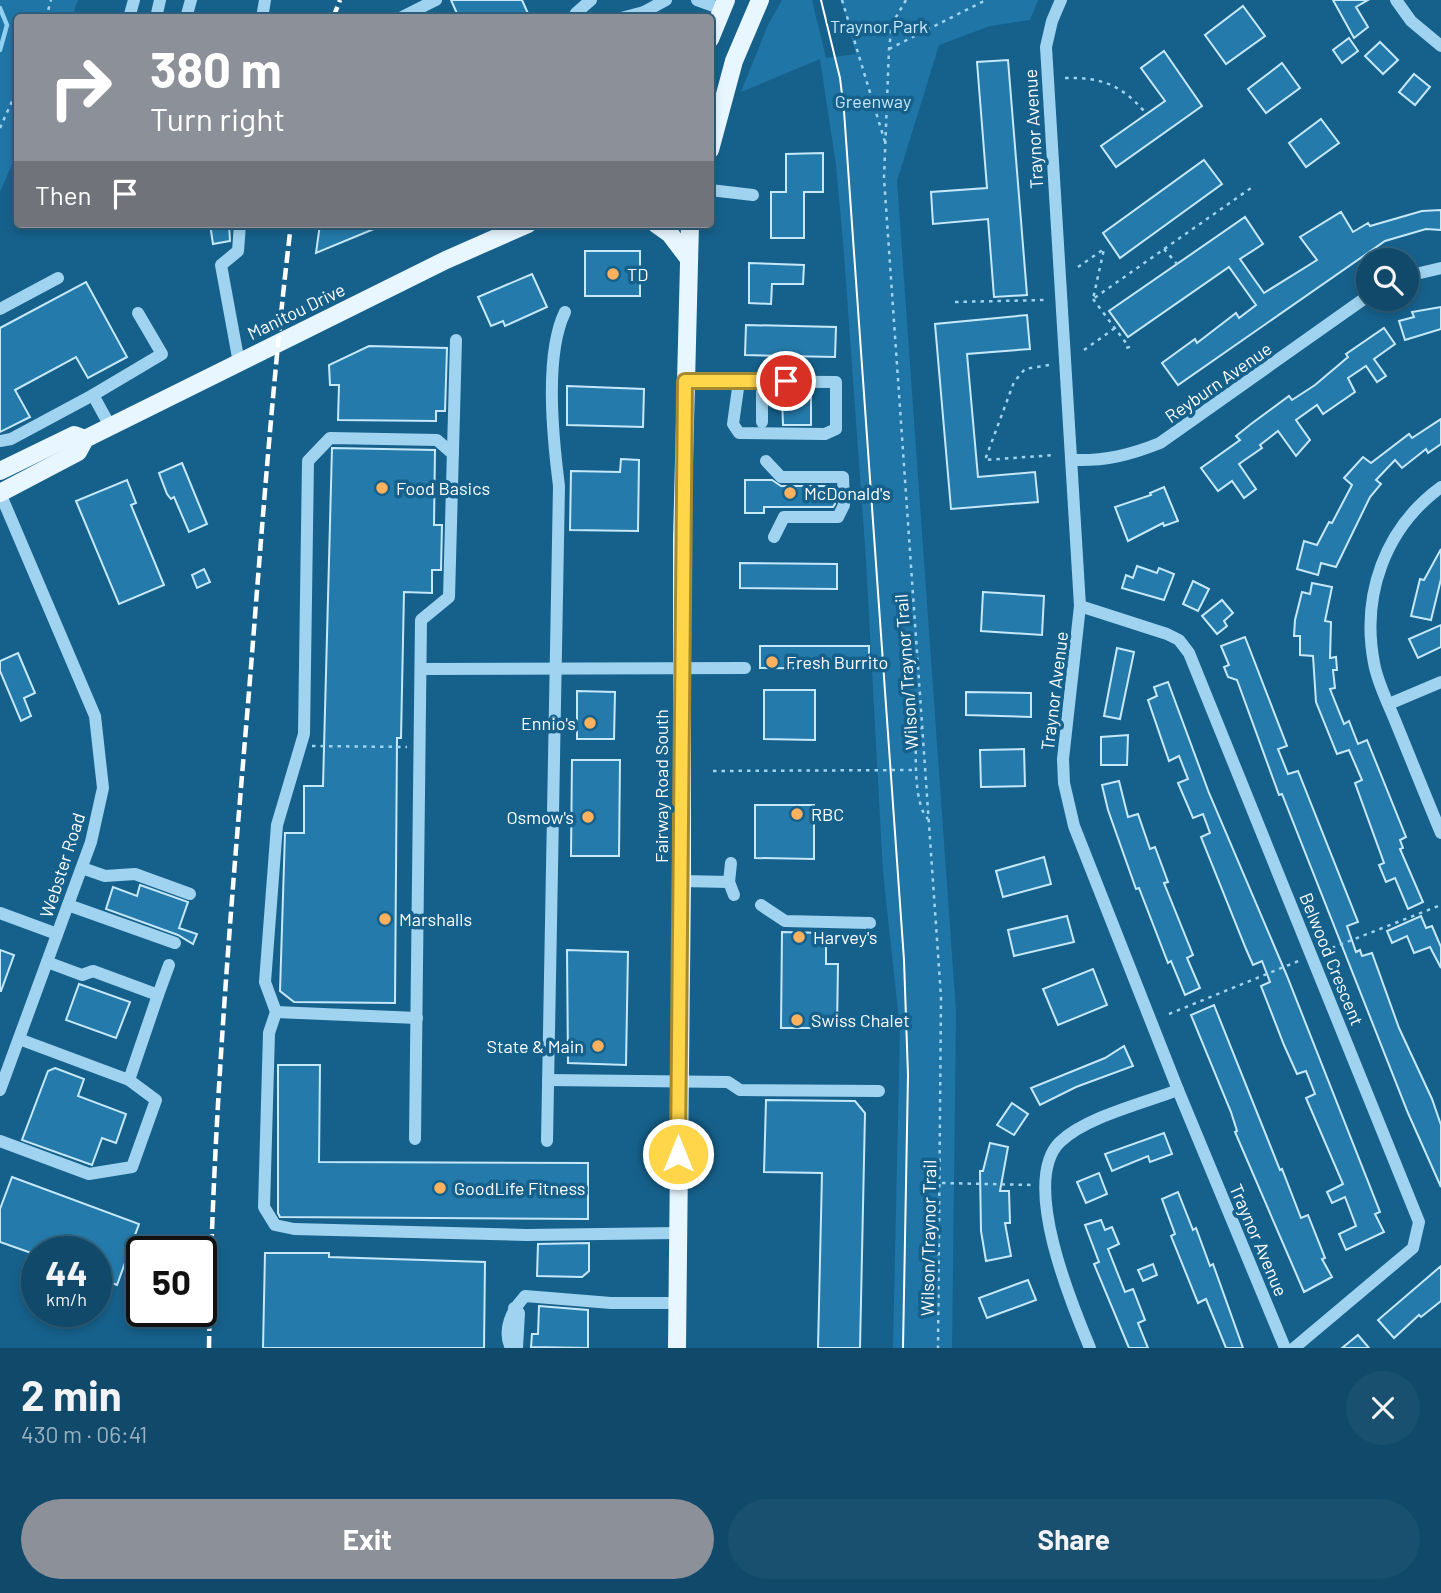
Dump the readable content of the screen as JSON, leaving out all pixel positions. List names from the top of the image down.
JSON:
{
  "streets": {
    "main road": ["Manitou Drive", "Fairway Road South"],
    "street": [
      "Traynor Avenue",
      "Reyburn Avenue",
      "Webster Road",
      "Belwood Crescent"
    ],
    "path": ["Wilson/Traynor Trail"]
  },
  "crossings": [
    ["Traynor Avenue", "Reyburn Avenue"],
    ["Traynor Avenue", "Belwood Crescent"],
    ["Manitou Drive", "Webster Road"]
  ],
  "parks": ["Traynor Park", "Greenway"],
  "places": [
    "TD",
    "Food Basics",
    "McDonald's",
    "Fresh Burrito",
    "Ennio's",
    "RBC",
    "Osmow's",
    "Marshalls",
    "Harvey's",
    "Swiss Chalet",
    "State & Main",
    "GoodLife Fitness"
  ],
  "page": {
    "turn": ["380 m", "Turn right"],
    "then": "Then",
    "speed": "44 km/h",
    "limit": "50",
    "heading": ["2 min", "430 m · 06:41"],
    "buttons": ["Exit", "Share"]
  }
}
